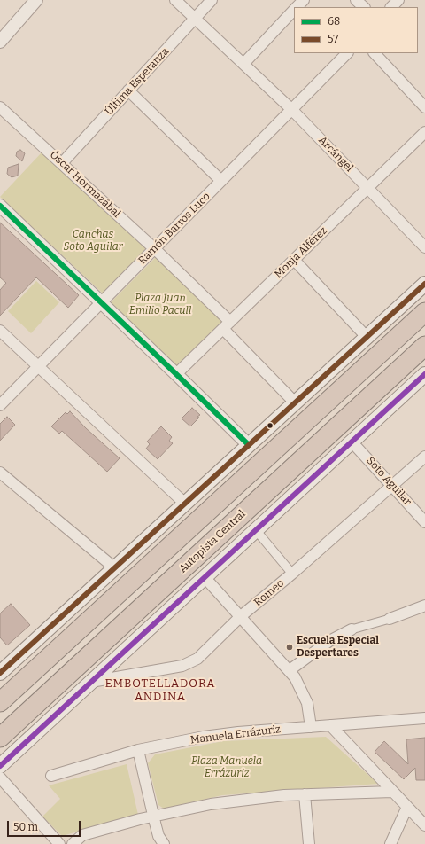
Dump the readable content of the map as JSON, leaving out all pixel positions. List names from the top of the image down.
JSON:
{
  "streets": {
    "highway": ["Autopista Central"],
    "street": [
      "Última Esperanza",
      "Arcángel",
      "Óscar Hormazábal",
      "Ramón Barros Luco",
      "Monja Alférez",
      "Soto Aguilar",
      "Romeo",
      "Manuela Errázuriz"
    ]
  },
  "crossings": [
    ["Última Esperanza", "Arcángel"],
    ["Última Esperanza", "Óscar Hormazábal"],
    ["Arcángel", "Ramón Barros Luco"],
    ["Arcángel", "Monja Alférez"],
    ["Óscar Hormazábal", "Ramón Barros Luco"],
    ["Óscar Hormazábal", "Monja Alférez"],
    ["Soto Aguilar", "Romeo"]
  ],
  "districts": ["EMBOTELLADORA ANDINA"],
  "parks": ["Canchas Soto Aguilar", "Plaza Juan Emilio Pacull", "Plaza Manuela Errázuriz"],
  "places": ["Escuela Especial Despertares"],
  "lines": ["transit line 68", "transit line 57"],
  "legend": ["68", "57"],
  "scale_bar": "50 m"
}
